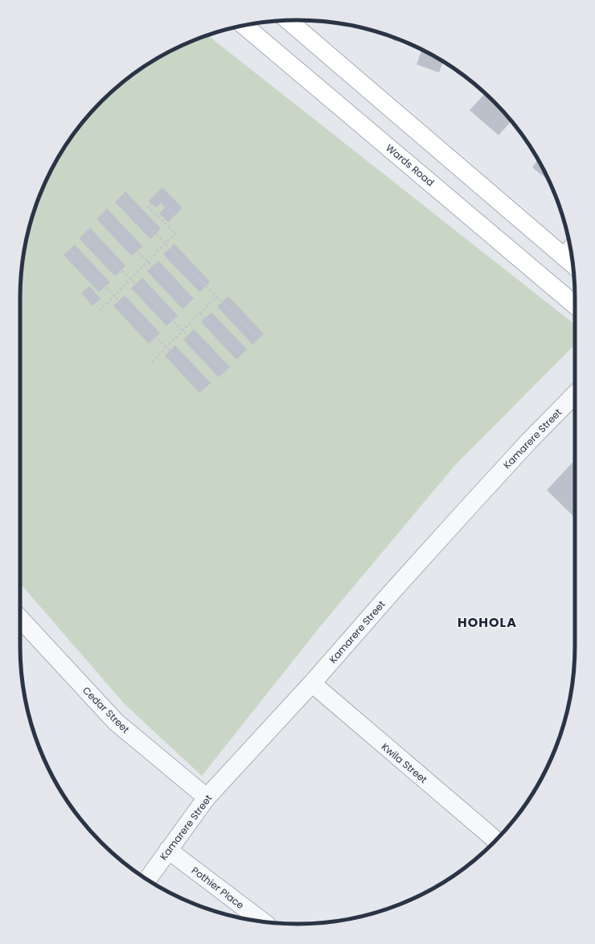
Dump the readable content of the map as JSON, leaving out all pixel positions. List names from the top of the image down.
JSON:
{
  "streets": {
    "main road": ["Wards Road"],
    "street": [
      "Kamarere Street",
      "Cedar Street",
      "Kwila Street",
      "Pothier Place"
    ]
  },
  "crossings": [
    ["Kamarere Street", "Cedar Street"],
    ["Kamarere Street", "Kwila Street"],
    ["Kamarere Street", "Pothier Place"]
  ],
  "districts": ["HOHOLA"]
}
